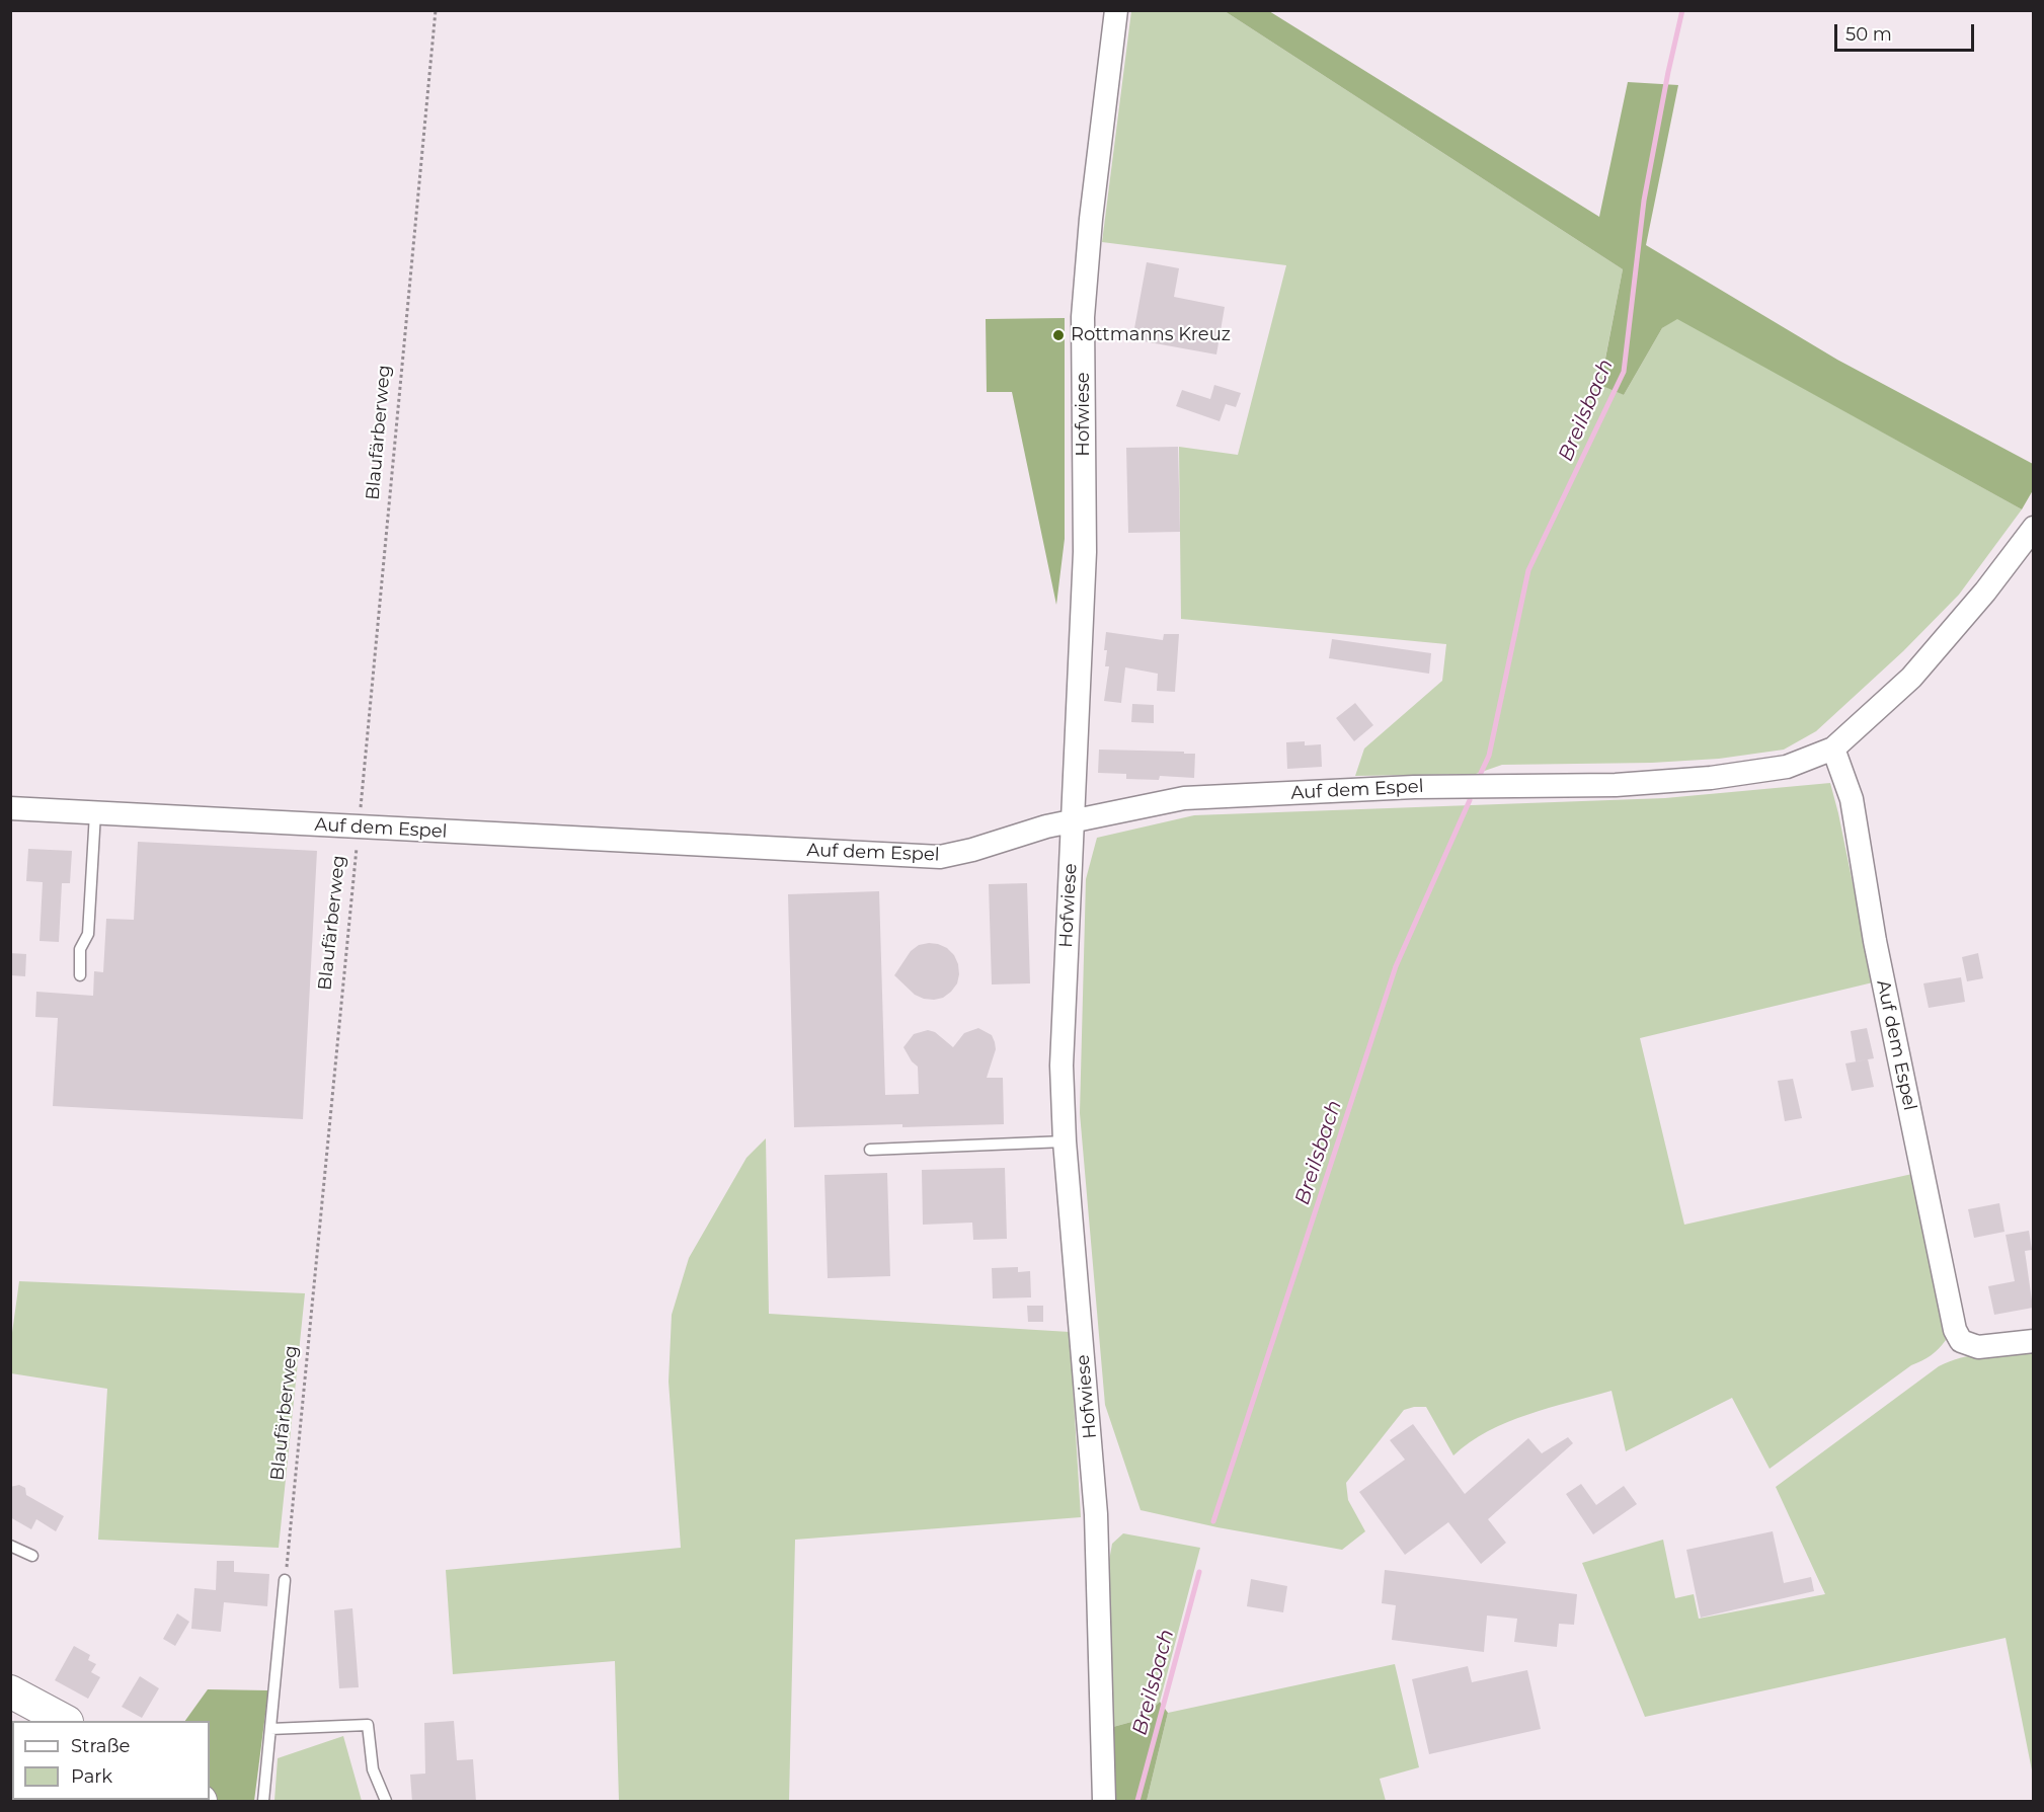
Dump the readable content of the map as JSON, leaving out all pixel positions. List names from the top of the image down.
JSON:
{
  "streets": {
    "street": ["Hofwiese", "Auf dem Espel"],
    "path": ["Blaufärberweg"]
  },
  "crossings": [
    ["Hofwiese", "Auf dem Espel"],
    ["Blaufärberweg", "Auf dem Espel"]
  ],
  "water": ["Breilsbach"],
  "places": ["Rottmanns Kreuz"],
  "legend": ["Straße", "Park"],
  "scale_bar": "50 m"
}
